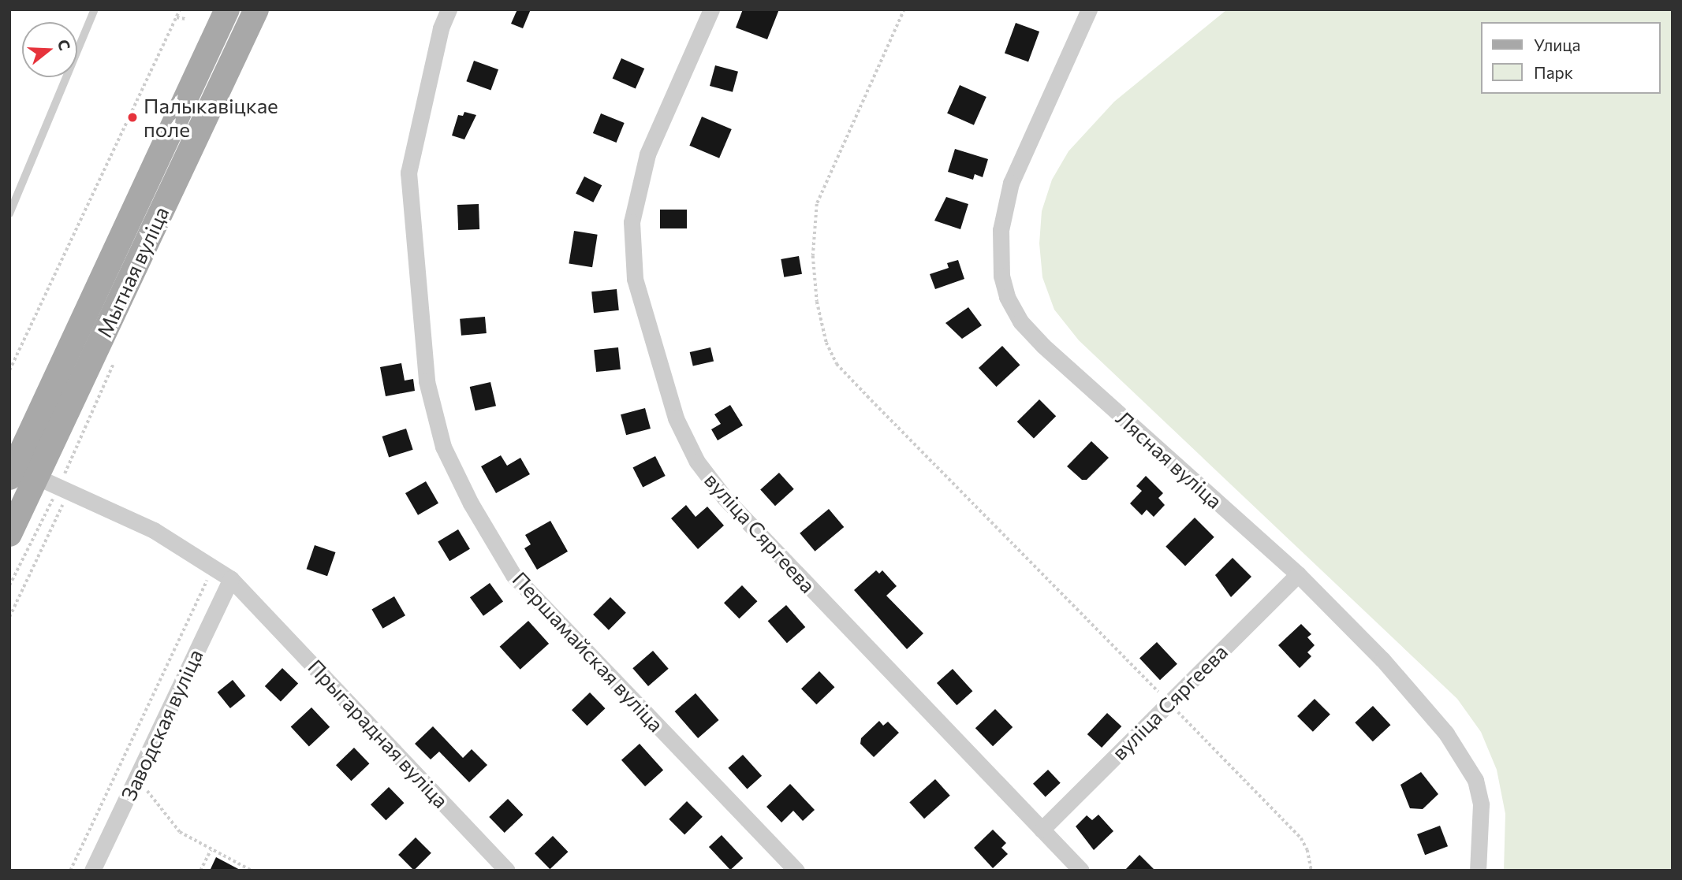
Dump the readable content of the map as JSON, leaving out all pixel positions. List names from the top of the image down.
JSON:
{
  "streets": {
    "main road": ["Мытная вуліца"],
    "street": [
      "Лясная вуліца",
      "вуліца Сяргеева",
      "Першамайская вуліца",
      "Заводская вуліца",
      "Прыгарадная вуліца"
    ]
  },
  "crossings": [
    ["Мытная вуліца", "Прыгарадная вуліца"],
    ["Лясная вуліца", "вуліца Сяргеева"],
    ["Заводская вуліца", "Прыгарадная вуліца"]
  ],
  "places": ["Палыкавіцкае поле"],
  "legend": ["Улица", "Парк"],
  "north": "right"
}
